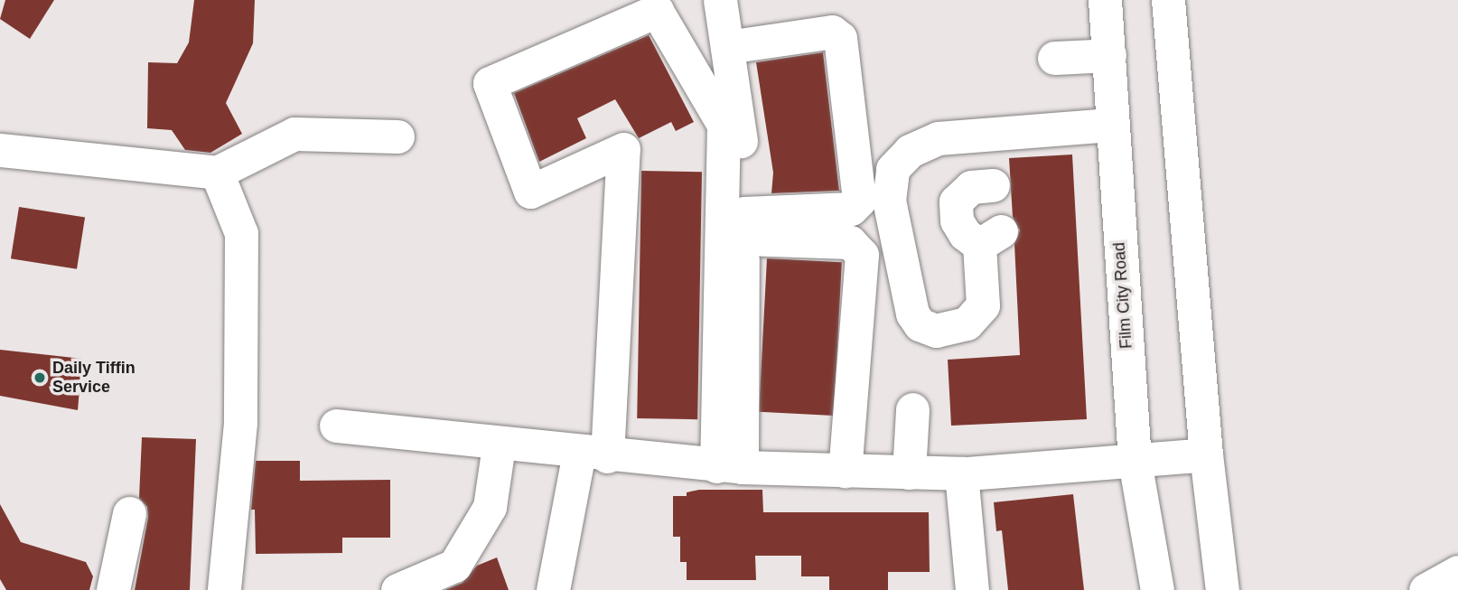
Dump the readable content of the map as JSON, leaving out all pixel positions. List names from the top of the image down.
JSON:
{
  "streets": {
    "street": ["Film City Road"]
  },
  "places": ["Daily Tiffin Service"]
}
